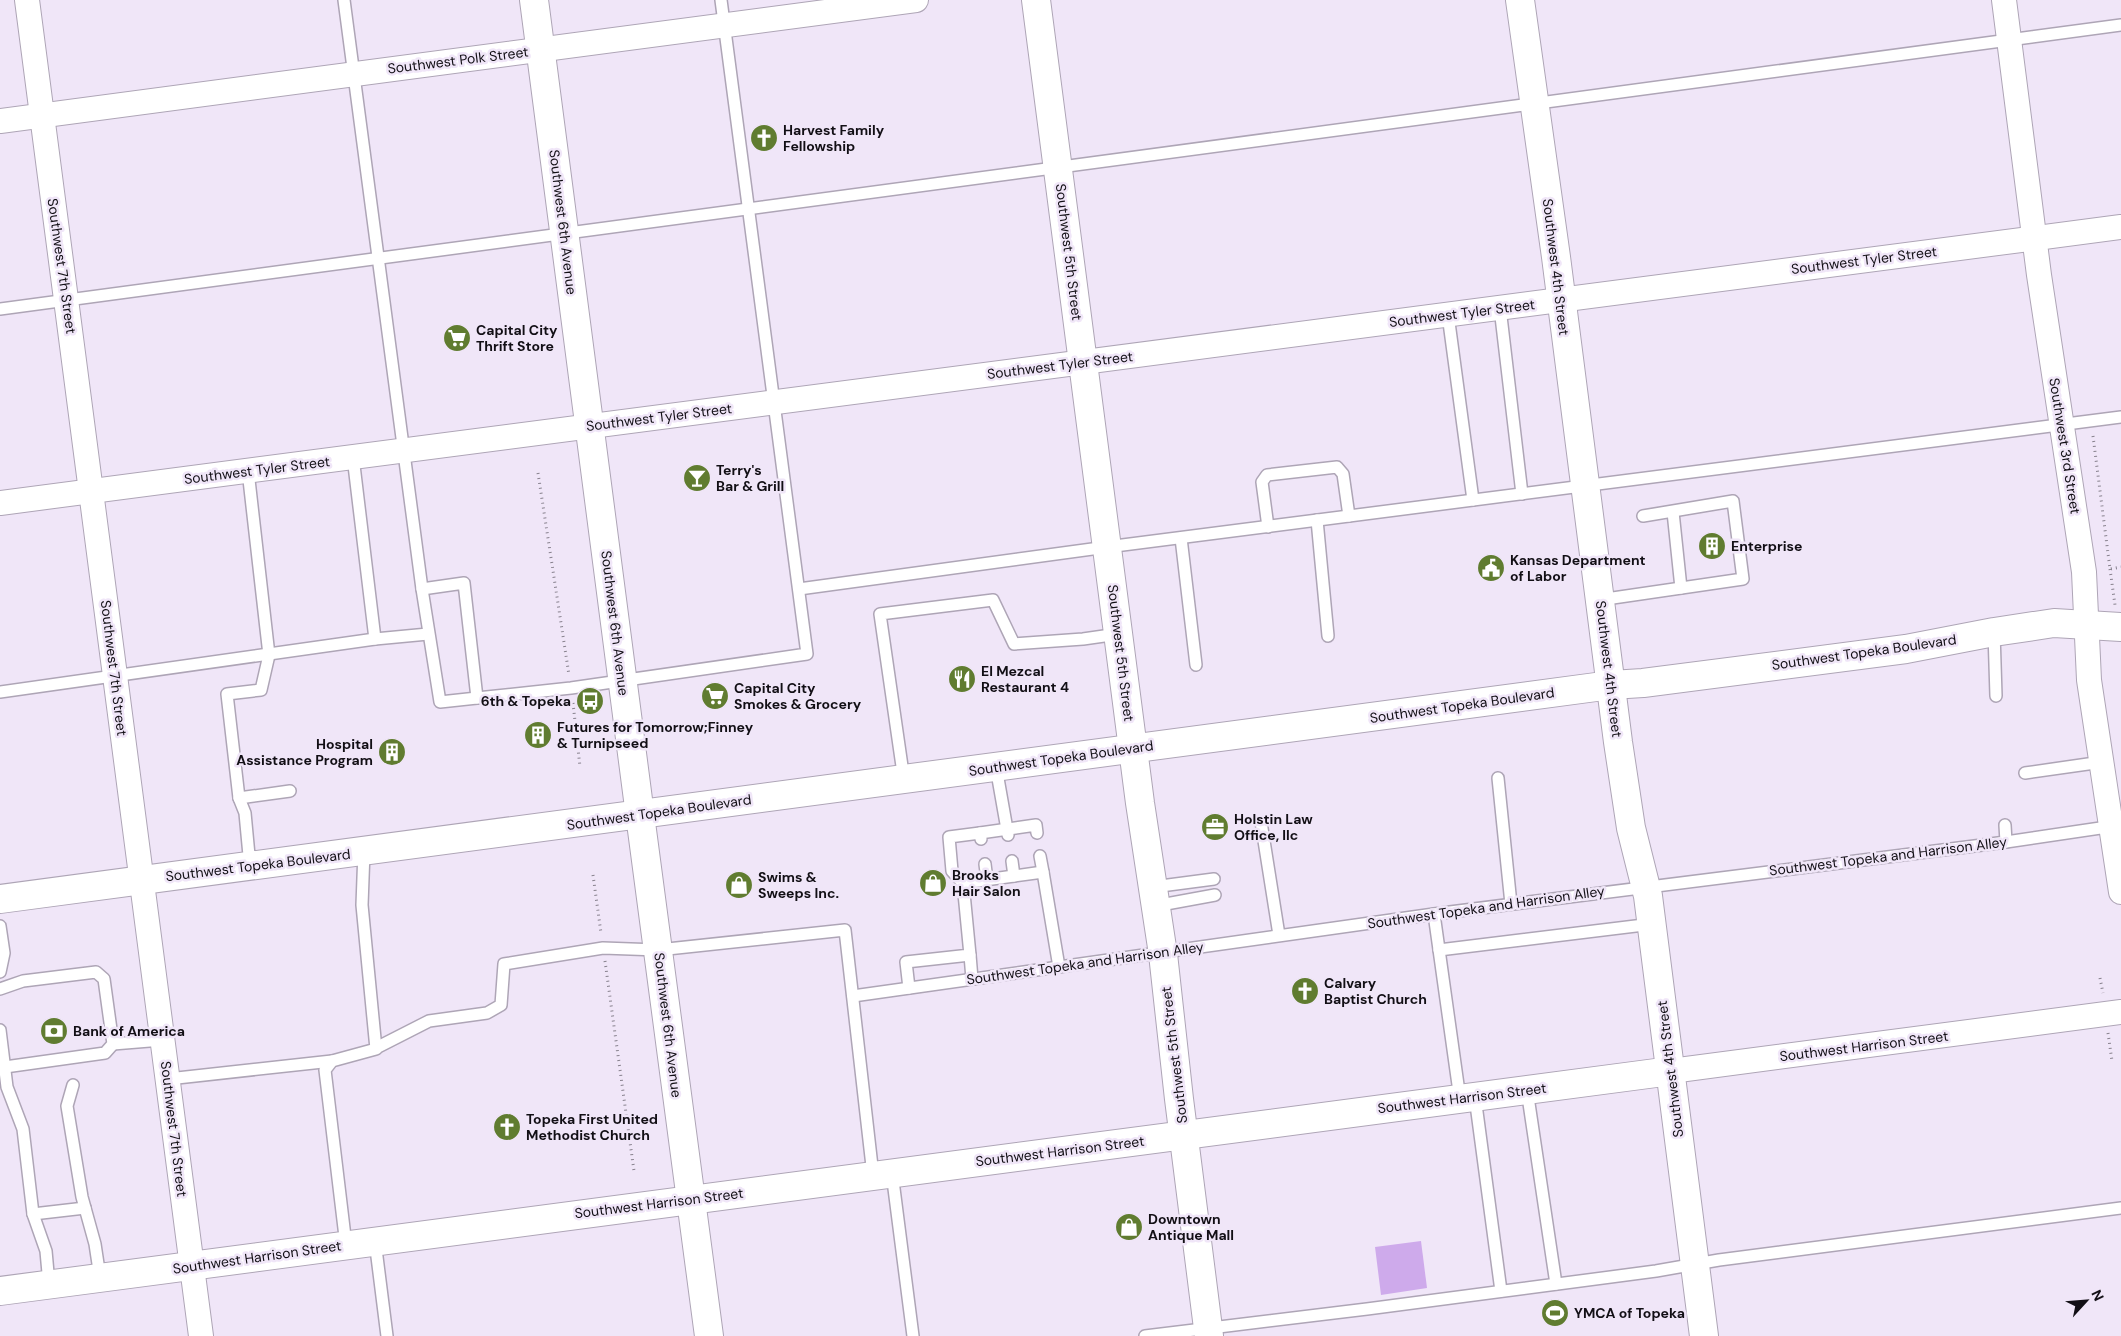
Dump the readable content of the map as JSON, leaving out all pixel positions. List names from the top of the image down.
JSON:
{
  "streets": {
    "main road": [
      "Southwest 6th Avenue",
      "Southwest 5th Street",
      "Southwest 4th Street",
      "Southwest Topeka Boulevard",
      "Southwest Harrison Street"
    ],
    "street": [
      "Southwest Polk Street",
      "Southwest Tyler Street",
      "Southwest 7th Street",
      "Southwest 3rd Street"
    ],
    "lane": ["Southwest Topeka and Harrison Alley"]
  },
  "crossings": [
    ["Southwest Polk Street", "Southwest 6th Avenue"],
    ["Southwest Polk Street", "Southwest 7th Street"],
    ["Southwest 6th Avenue", "Southwest Tyler Street"],
    ["Southwest 6th Avenue", "Southwest Topeka Boulevard"],
    ["Southwest 6th Avenue", "Southwest Harrison Street"],
    ["Southwest 5th Street", "Southwest Tyler Street"],
    ["Southwest 5th Street", "Southwest Topeka Boulevard"],
    ["Southwest 5th Street", "Southwest Topeka and Harrison Alley"],
    ["Southwest 5th Street", "Southwest Harrison Street"],
    ["Southwest Tyler Street", "Southwest 7th Street"],
    ["Southwest Tyler Street", "Southwest 4th Street"],
    ["Southwest Tyler Street", "Southwest 3rd Street"],
    ["Southwest 7th Street", "Southwest Topeka Boulevard"],
    ["Southwest 7th Street", "Southwest Harrison Street"],
    ["Southwest 4th Street", "Southwest Topeka Boulevard"],
    ["Southwest 4th Street", "Southwest Topeka and Harrison Alley"],
    ["Southwest 4th Street", "Southwest Harrison Street"],
    ["Southwest 3rd Street", "Southwest Topeka Boulevard"],
    ["Southwest 3rd Street", "Southwest Topeka and Harrison Alley"]
  ],
  "places": {
    "church": ["Harvest Family Fellowship", "Calvary Baptist Church", "Topeka First United Methodist Church"],
    "supermarket": ["Capital City Thrift Store", "Capital City Smokes & Grocery"],
    "bar": ["Terry's Bar & Grill"],
    "building": ["Enterprise", "Futures for Tomorrow;Finney & Turnipseed", "Hospital Assistance Program"],
    "public building": ["Kansas Department of Labor"],
    "restaurant": ["El Mezcal Restaurant 4"],
    "bus stop": ["6th & Topeka"],
    "office": ["Holstin Law Office, llc"],
    "shop": ["Brooks Hair Salon", "Swims & Sweeps Inc.", "Downtown Antique Mall"],
    "bank": ["Bank of America"],
    "sports": ["YMCA of Topeka"]
  },
  "north": "top right"
}
